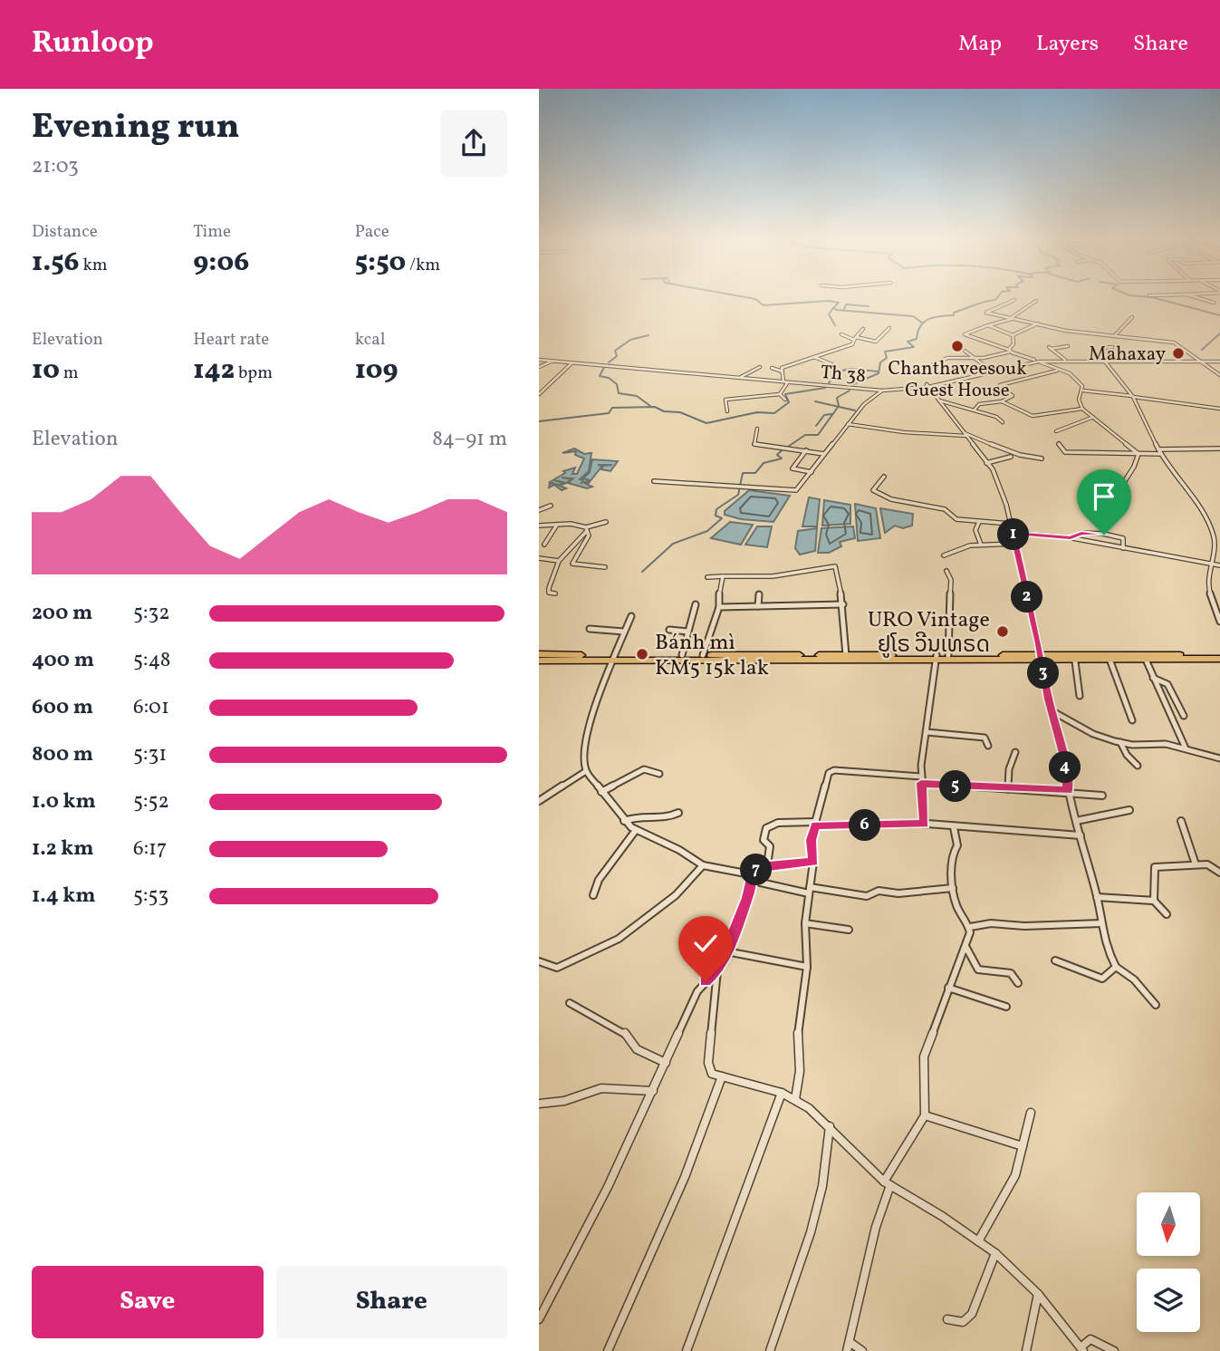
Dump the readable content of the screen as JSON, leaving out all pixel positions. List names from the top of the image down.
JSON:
{
  "streets": {
    "street": ["Th 38"]
  },
  "places": [
    "Chanthaveesouk Guest House",
    "Mahaxay",
    "URO Vintage ຢູໂຣ ວີນເທຣດ",
    "Bánh mì KM5 15k lak"
  ],
  "north": "bottom",
  "page": {
    "header": "Runloop",
    "nav": ["Map", "Layers", "Share"],
    "heading": ["Evening run", "21:03"],
    "stats": [
      ["Distance", "1.56 km"],
      ["Time", "9:06"],
      ["Pace", "5:50 /km"],
      ["Elevation", "10 m"],
      ["Heart rate", "142 bpm"],
      ["kcal", "109"]
    ],
    "chart": ["Elevation", "84–91 m"],
    "pins": [
      "1",
      "2",
      "3",
      "4",
      "5",
      "6",
      "7"
    ],
    "list": [
      {
        "name": "200 m",
        "note": "5:32"
      },
      {
        "name": "400 m",
        "note": "5:48"
      },
      {
        "name": "600 m",
        "note": "6:01"
      },
      {
        "name": "800 m",
        "note": "5:31"
      },
      {
        "name": "1.0 km",
        "note": "5:52"
      },
      {
        "name": "1.2 km",
        "note": "6:17"
      },
      {
        "name": "1.4 km",
        "note": "5:53"
      }
    ],
    "buttons": ["Save", "Share"]
  }
}
